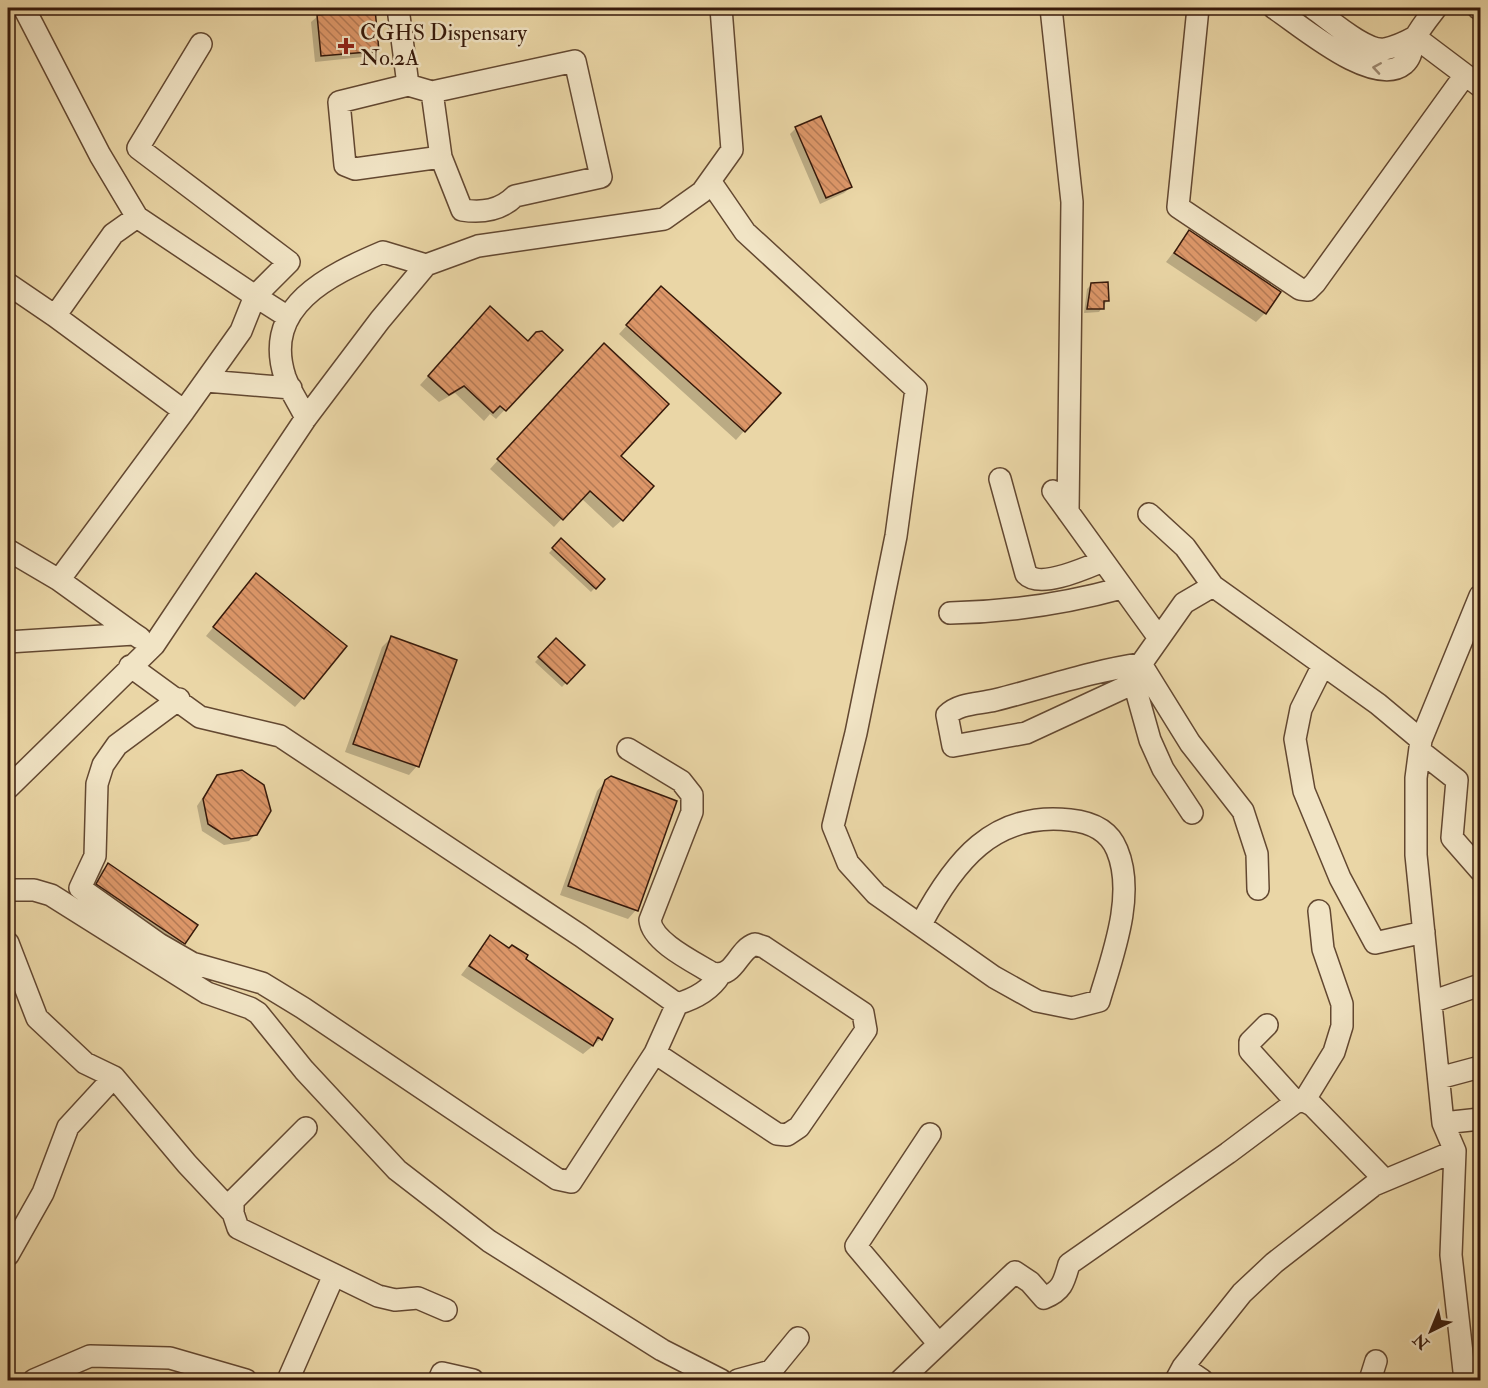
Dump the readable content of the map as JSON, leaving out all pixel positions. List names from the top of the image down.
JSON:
{
  "places": {
    "health": ["CGHS Dispensary No.2A"]
  },
  "north": "bottom left"
}
